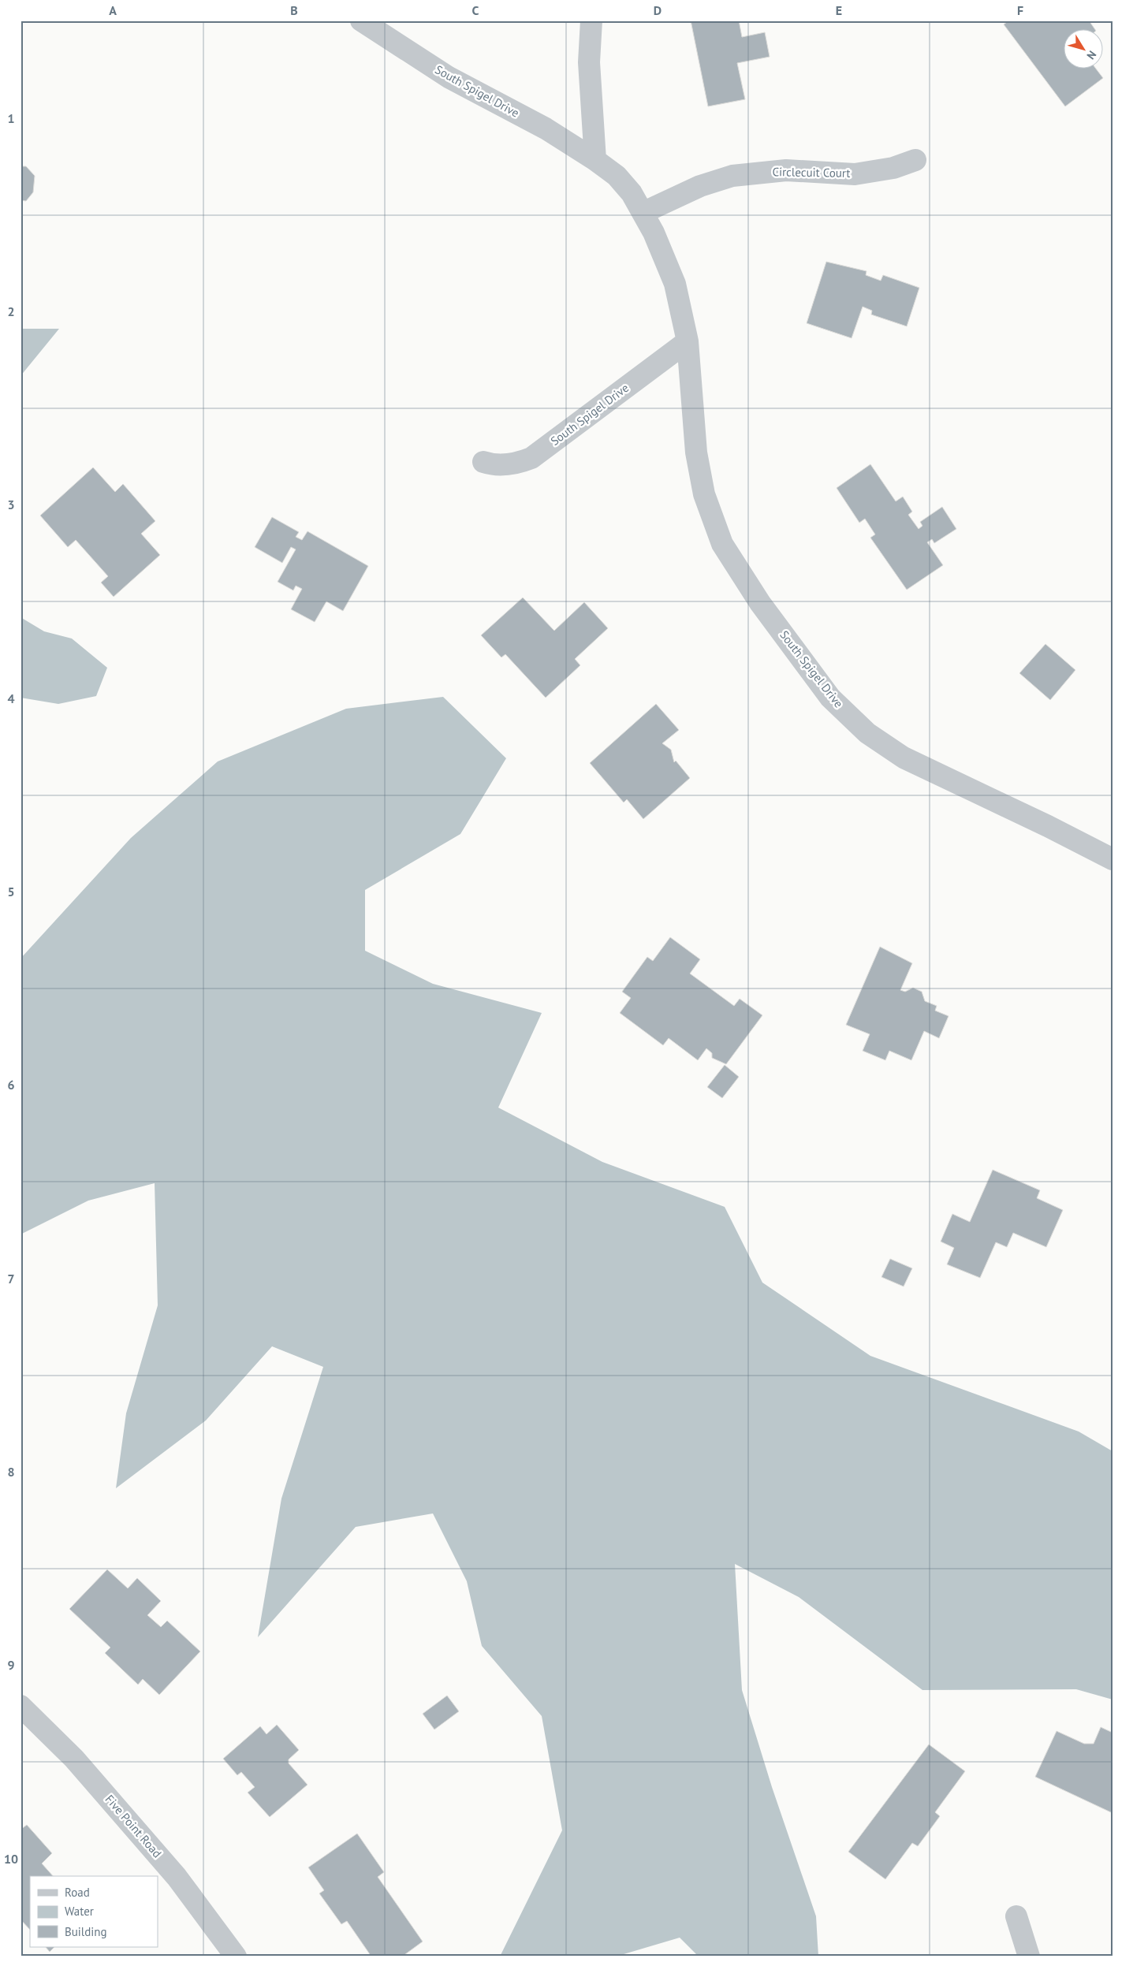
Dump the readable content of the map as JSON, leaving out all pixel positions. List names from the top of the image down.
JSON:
{
  "streets": {
    "street": ["South Spigel Drive", "Circlecuit Court", "Five Point Road"]
  },
  "crossings": [
    ["South Spigel Drive", "Circlecuit Court"]
  ],
  "legend": ["Road", "Water", "Building"],
  "north": "bottom right",
  "grid": {
    "columns": [
      "A",
      "B",
      "C",
      "D",
      "E",
      "F"
    ],
    "rows": [
      "1",
      "2",
      "3",
      "4",
      "5",
      "6",
      "7",
      "8",
      "9",
      "10"
    ]
  }
}
